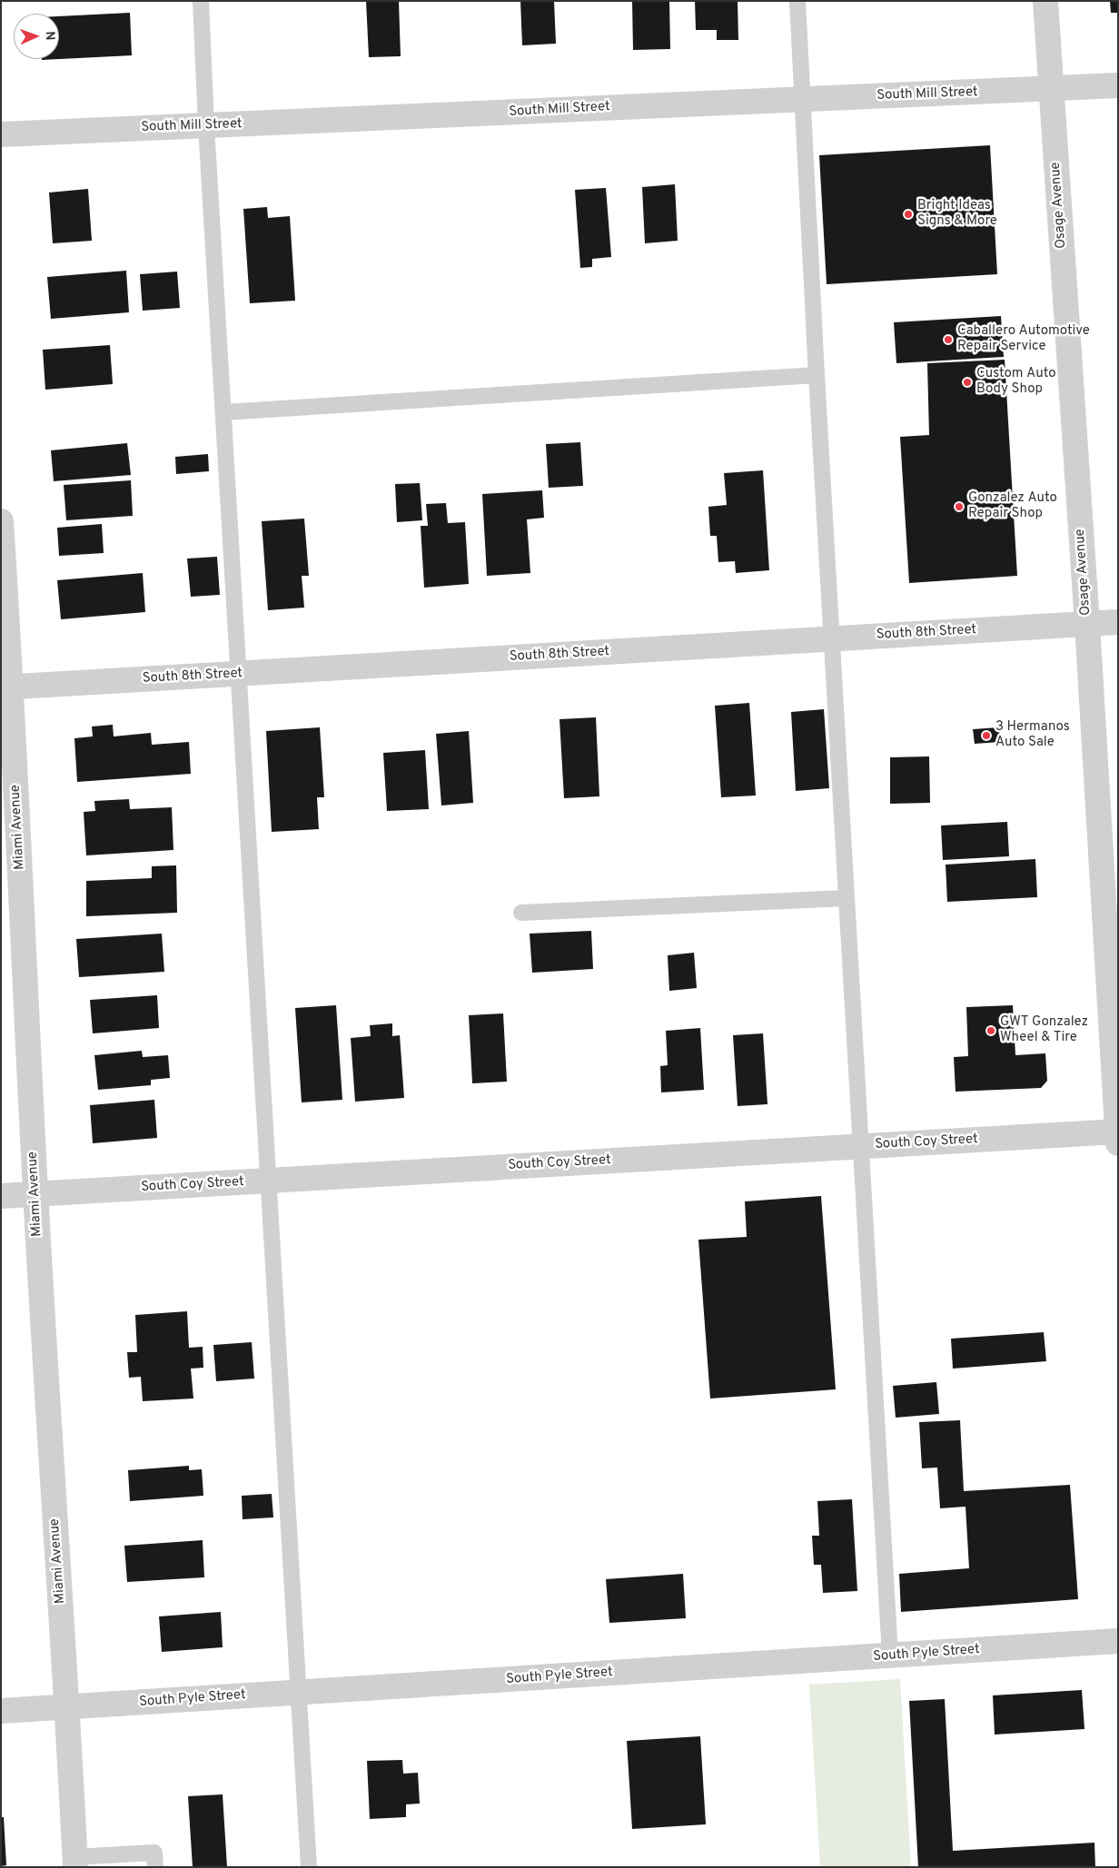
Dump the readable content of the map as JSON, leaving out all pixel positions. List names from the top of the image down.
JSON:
{
  "streets": {
    "street": [
      "South Mill Street",
      "Osage Avenue",
      "South 8th Street",
      "Miami Avenue",
      "South Coy Street",
      "South Pyle Street"
    ]
  },
  "crossings": [
    ["South Mill Street", "Osage Avenue"],
    ["Osage Avenue", "South 8th Street"],
    ["Osage Avenue", "South Coy Street"],
    ["South 8th Street", "Miami Avenue"],
    ["Miami Avenue", "South Coy Street"],
    ["Miami Avenue", "South Pyle Street"]
  ],
  "places": [
    "Bright Ideas Signs & More",
    "Caballero Automotive Repair Service",
    "Custom Auto Body Shop",
    "Gonzalez Auto Repair Shop",
    "3 Hermanos Auto Sale",
    "GWT Gonzalez Wheel & Tire"
  ],
  "north": "right"
}
